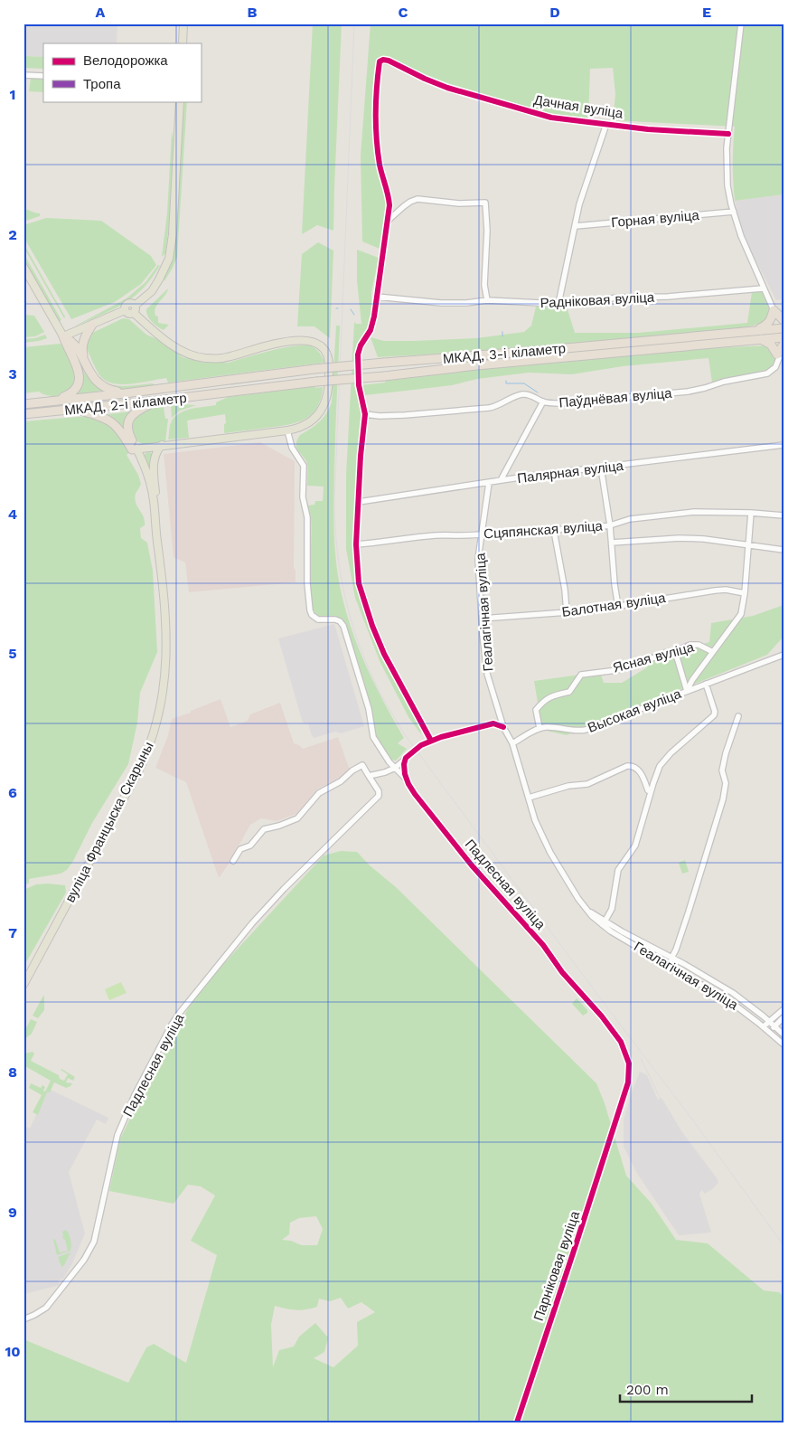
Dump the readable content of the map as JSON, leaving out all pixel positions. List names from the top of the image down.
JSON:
{
  "streets": {
    "highway": ["МКАД, 3-і кіламетр", "МКАД, 2-і кіламетр"],
    "main road": ["вуліца Францыска Скарыны"],
    "street": [
      "Дачная вуліца",
      "Горная вуліца",
      "Радніковая вуліца",
      "Паўднёвая вуліца",
      "Палярная вуліца",
      "Сцяпянская вуліца",
      "Балотная вуліца",
      "Геалагічная вуліца",
      "Ясная вуліца",
      "Высокая вуліца",
      "Падлесная вуліца",
      "Парніковая вуліца"
    ]
  },
  "crossings": [
    ["МКАД, 3-і кіламетр", "МКАД, 2-і кіламетр"],
    ["Палярная вуліца", "Геалагічная вуліца"],
    ["Сцяпянская вуліца", "Геалагічная вуліца"],
    ["Сцяпянская вуліца", "Ясная вуліца"],
    ["Балотная вуліца", "Геалагічная вуліца"],
    ["Балотная вуліца", "Ясная вуліца"],
    ["Ясная вуліца", "Высокая вуліца"],
    ["Падлесная вуліца", "Парніковая вуліца"]
  ],
  "legend": ["Велодорожка", "Тропа"],
  "scale_bar": "200 m",
  "grid": {
    "columns": [
      "A",
      "B",
      "C",
      "D",
      "E"
    ],
    "rows": [
      "1",
      "2",
      "3",
      "4",
      "5",
      "6",
      "7",
      "8",
      "9",
      "10"
    ]
  }
}
